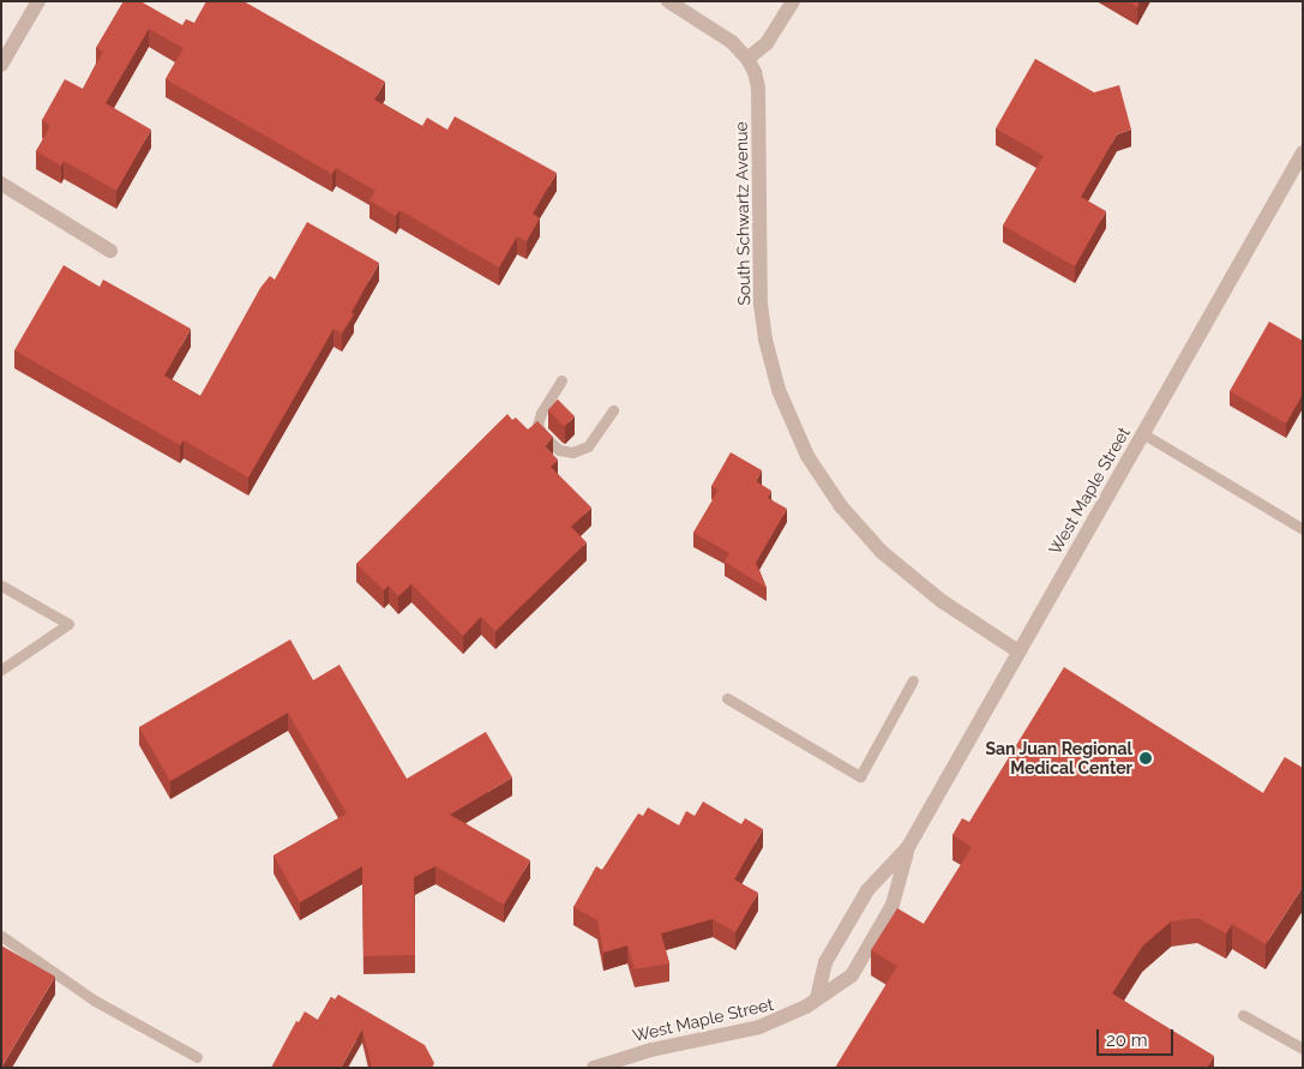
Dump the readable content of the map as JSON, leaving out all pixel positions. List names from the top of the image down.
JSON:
{
  "streets": {
    "street": ["South Schwartz Avenue", "West Maple Street"]
  },
  "crossings": [
    ["South Schwartz Avenue", "West Maple Street"]
  ],
  "places": ["San Juan Regional Medical Center"],
  "scale_bar": "20 m"
}
